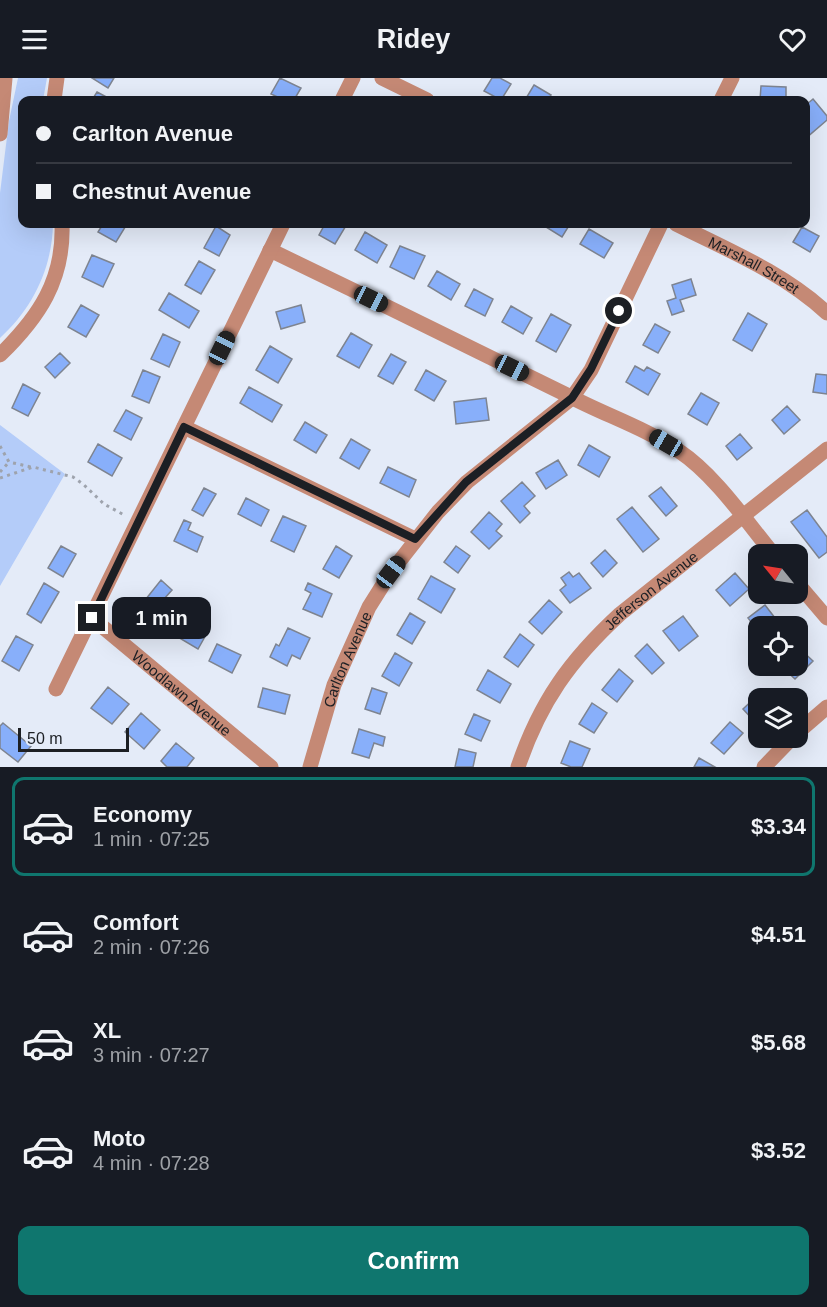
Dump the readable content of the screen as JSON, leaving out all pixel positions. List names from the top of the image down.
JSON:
{
  "streets": {
    "street": [
      "Marshall Street",
      "Jefferson Avenue",
      "Carlton Avenue",
      "Woodlawn Avenue"
    ]
  },
  "scale_bar": "50 m",
  "north": "top left",
  "page": {
    "header": "Ridey",
    "banner": ["Carlton Avenue", "Chestnut Avenue"],
    "bubble": "1 min",
    "scale": "50 m",
    "list": [
      {
        "name": "Economy",
        "note": "1 min · 07:25",
        "value": "$3.34"
      },
      {
        "name": "Comfort",
        "note": "2 min · 07:26",
        "value": "$4.51"
      },
      {
        "name": "XL",
        "note": "3 min · 07:27",
        "value": "$5.68"
      },
      {
        "name": "Moto",
        "note": "4 min · 07:28",
        "value": "$3.52"
      }
    ],
    "buttons": "Confirm"
  }
}
